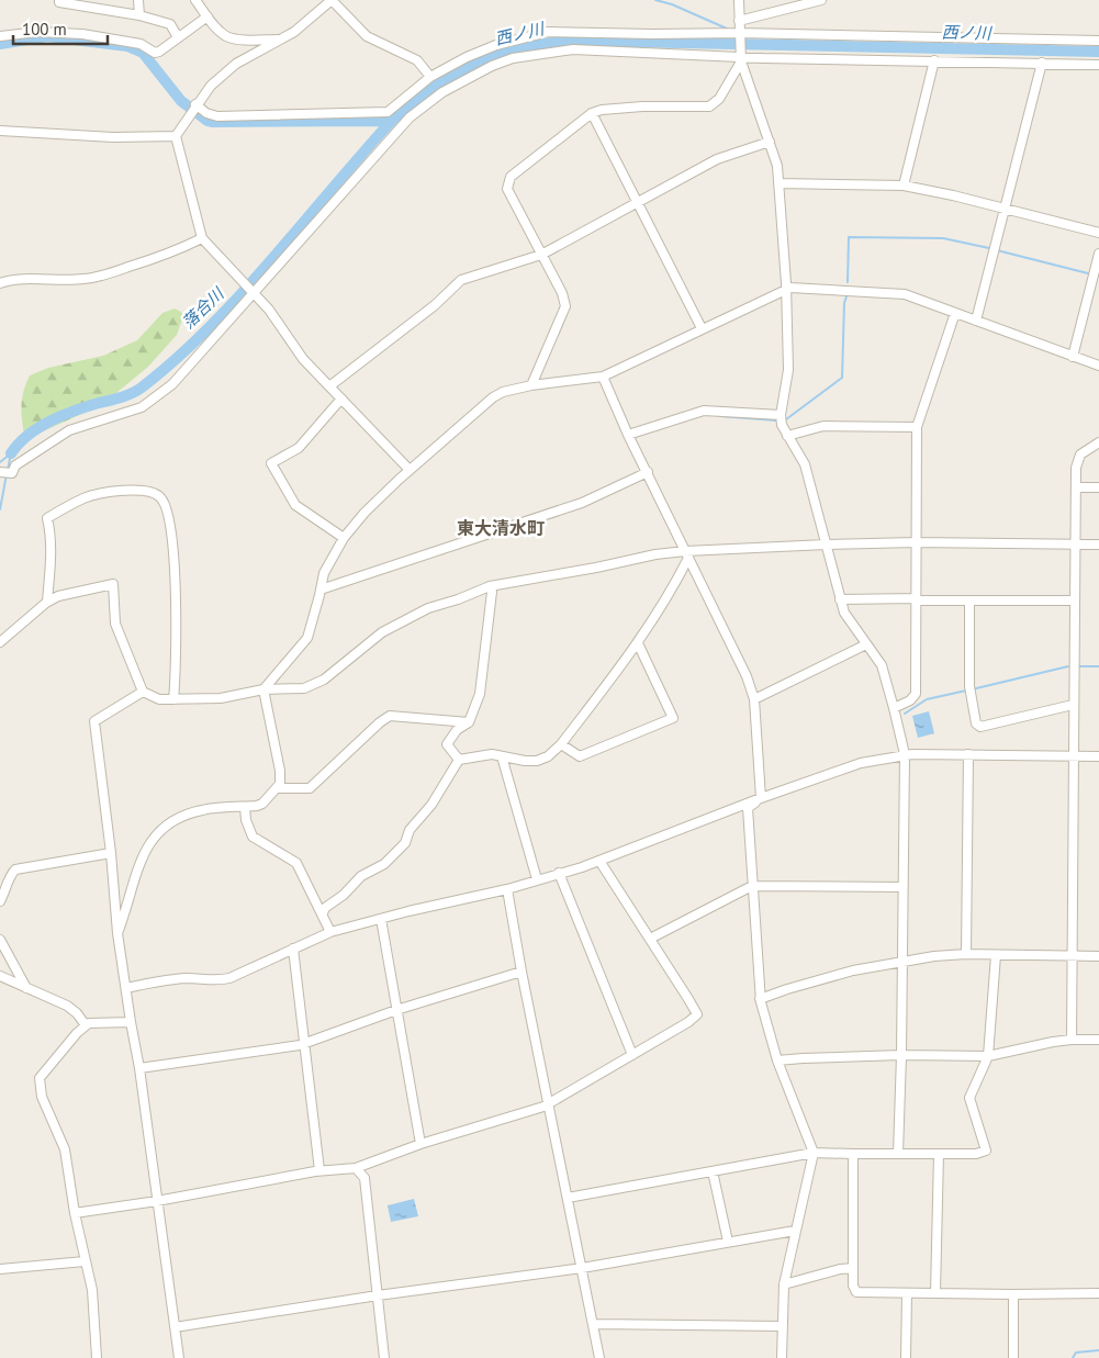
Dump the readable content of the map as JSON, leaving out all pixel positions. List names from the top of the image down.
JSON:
{
  "districts": ["東大清水町"],
  "water": ["西ノ川", "落合川"],
  "scale_bar": "100 m"
}
